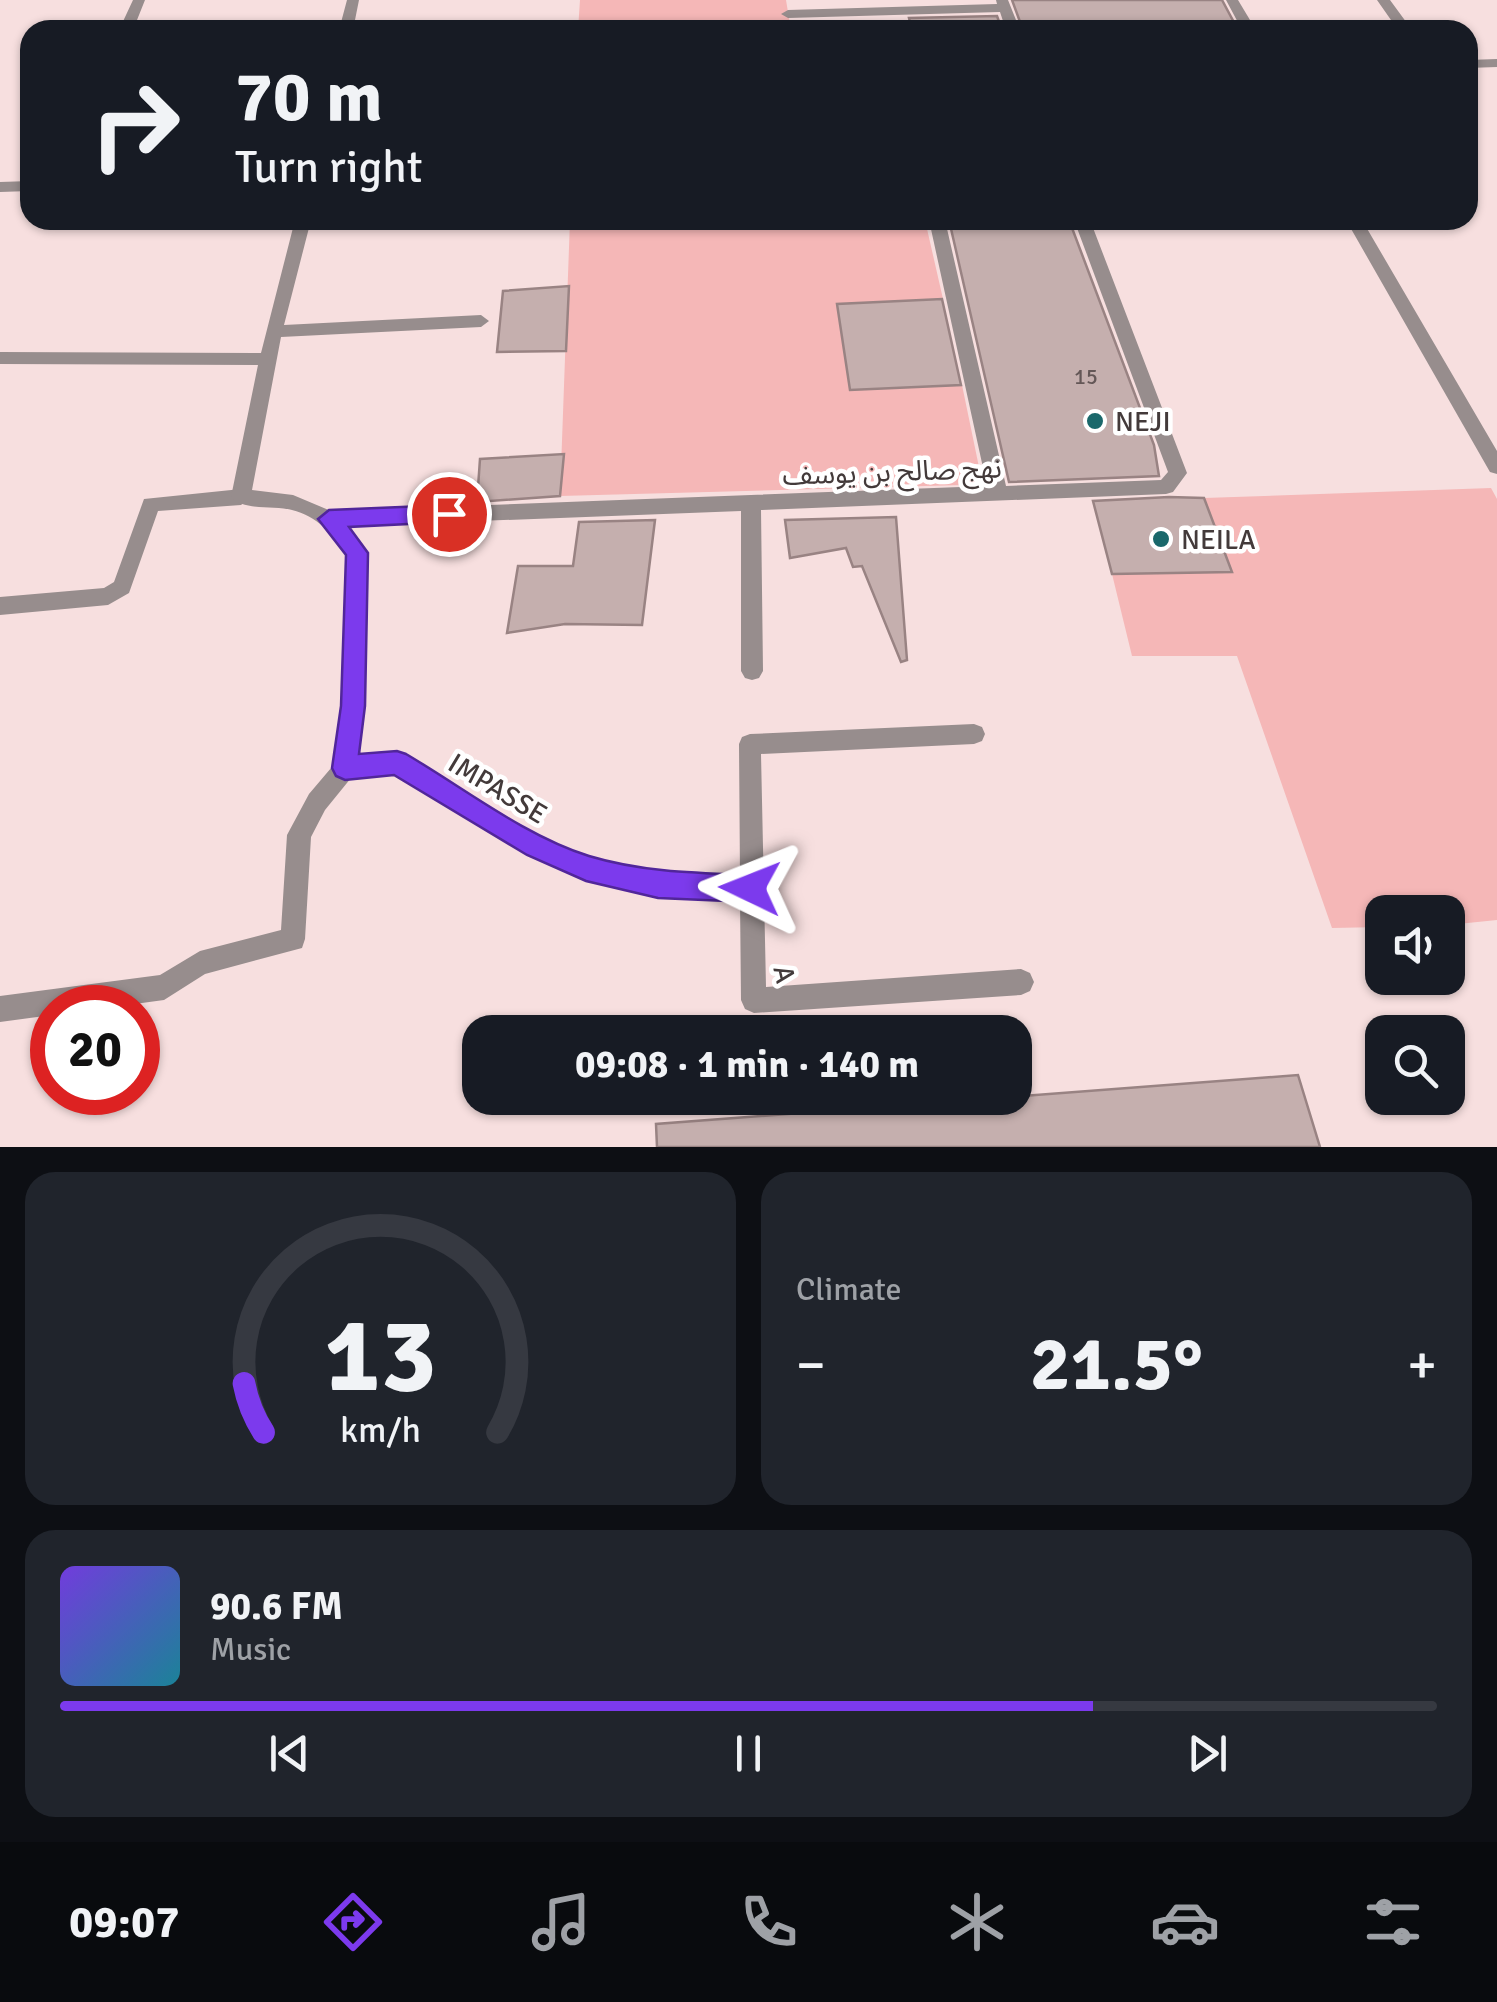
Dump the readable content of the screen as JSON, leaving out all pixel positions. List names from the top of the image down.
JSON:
{
  "streets": {
    "street": ["نهج صالح بن يوسف", "IMPASSE", "A"]
  },
  "crossings": [
    ["IMPASSE", "A"]
  ],
  "places": ["NEJI", "NEILA"],
  "house_numbers": ["15"],
  "page": {
    "turn": ["70 m", "Turn right"],
    "limit": "20",
    "trip": "09:08 · 1 min · 140 m",
    "tile": "Climate",
    "heat": ["−", "21.5°", "+"],
    "song": ["90.6 FM", "Music"],
    "tabs": "09:07",
    "gauge": ["13", "km/h"]
  }
}
